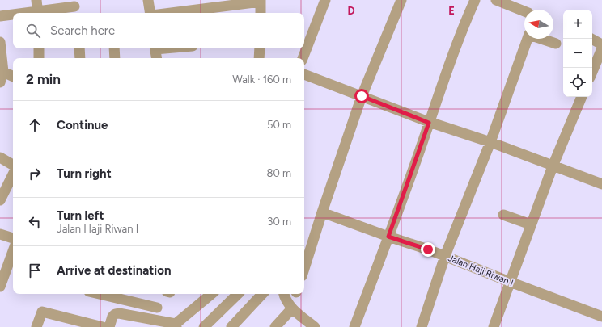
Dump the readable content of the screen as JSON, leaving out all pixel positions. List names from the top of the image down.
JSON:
{
  "streets": {
    "street": ["Jalan Haji Riwan I"]
  },
  "north": "left",
  "page": {
    "map_buttons": ["+", "−"],
    "search": "Search here",
    "heading": ["2 min", "Walk · 160 m"],
    "list": [
      ["Continue", "50 m"],
      ["Turn right", "80 m"],
      ["Turn left", "Jalan Haji Riwan I", "30 m"],
      "Arrive at destination"
    ]
  },
  "grid": {
    "columns": ["D", "E"]
  }
}
